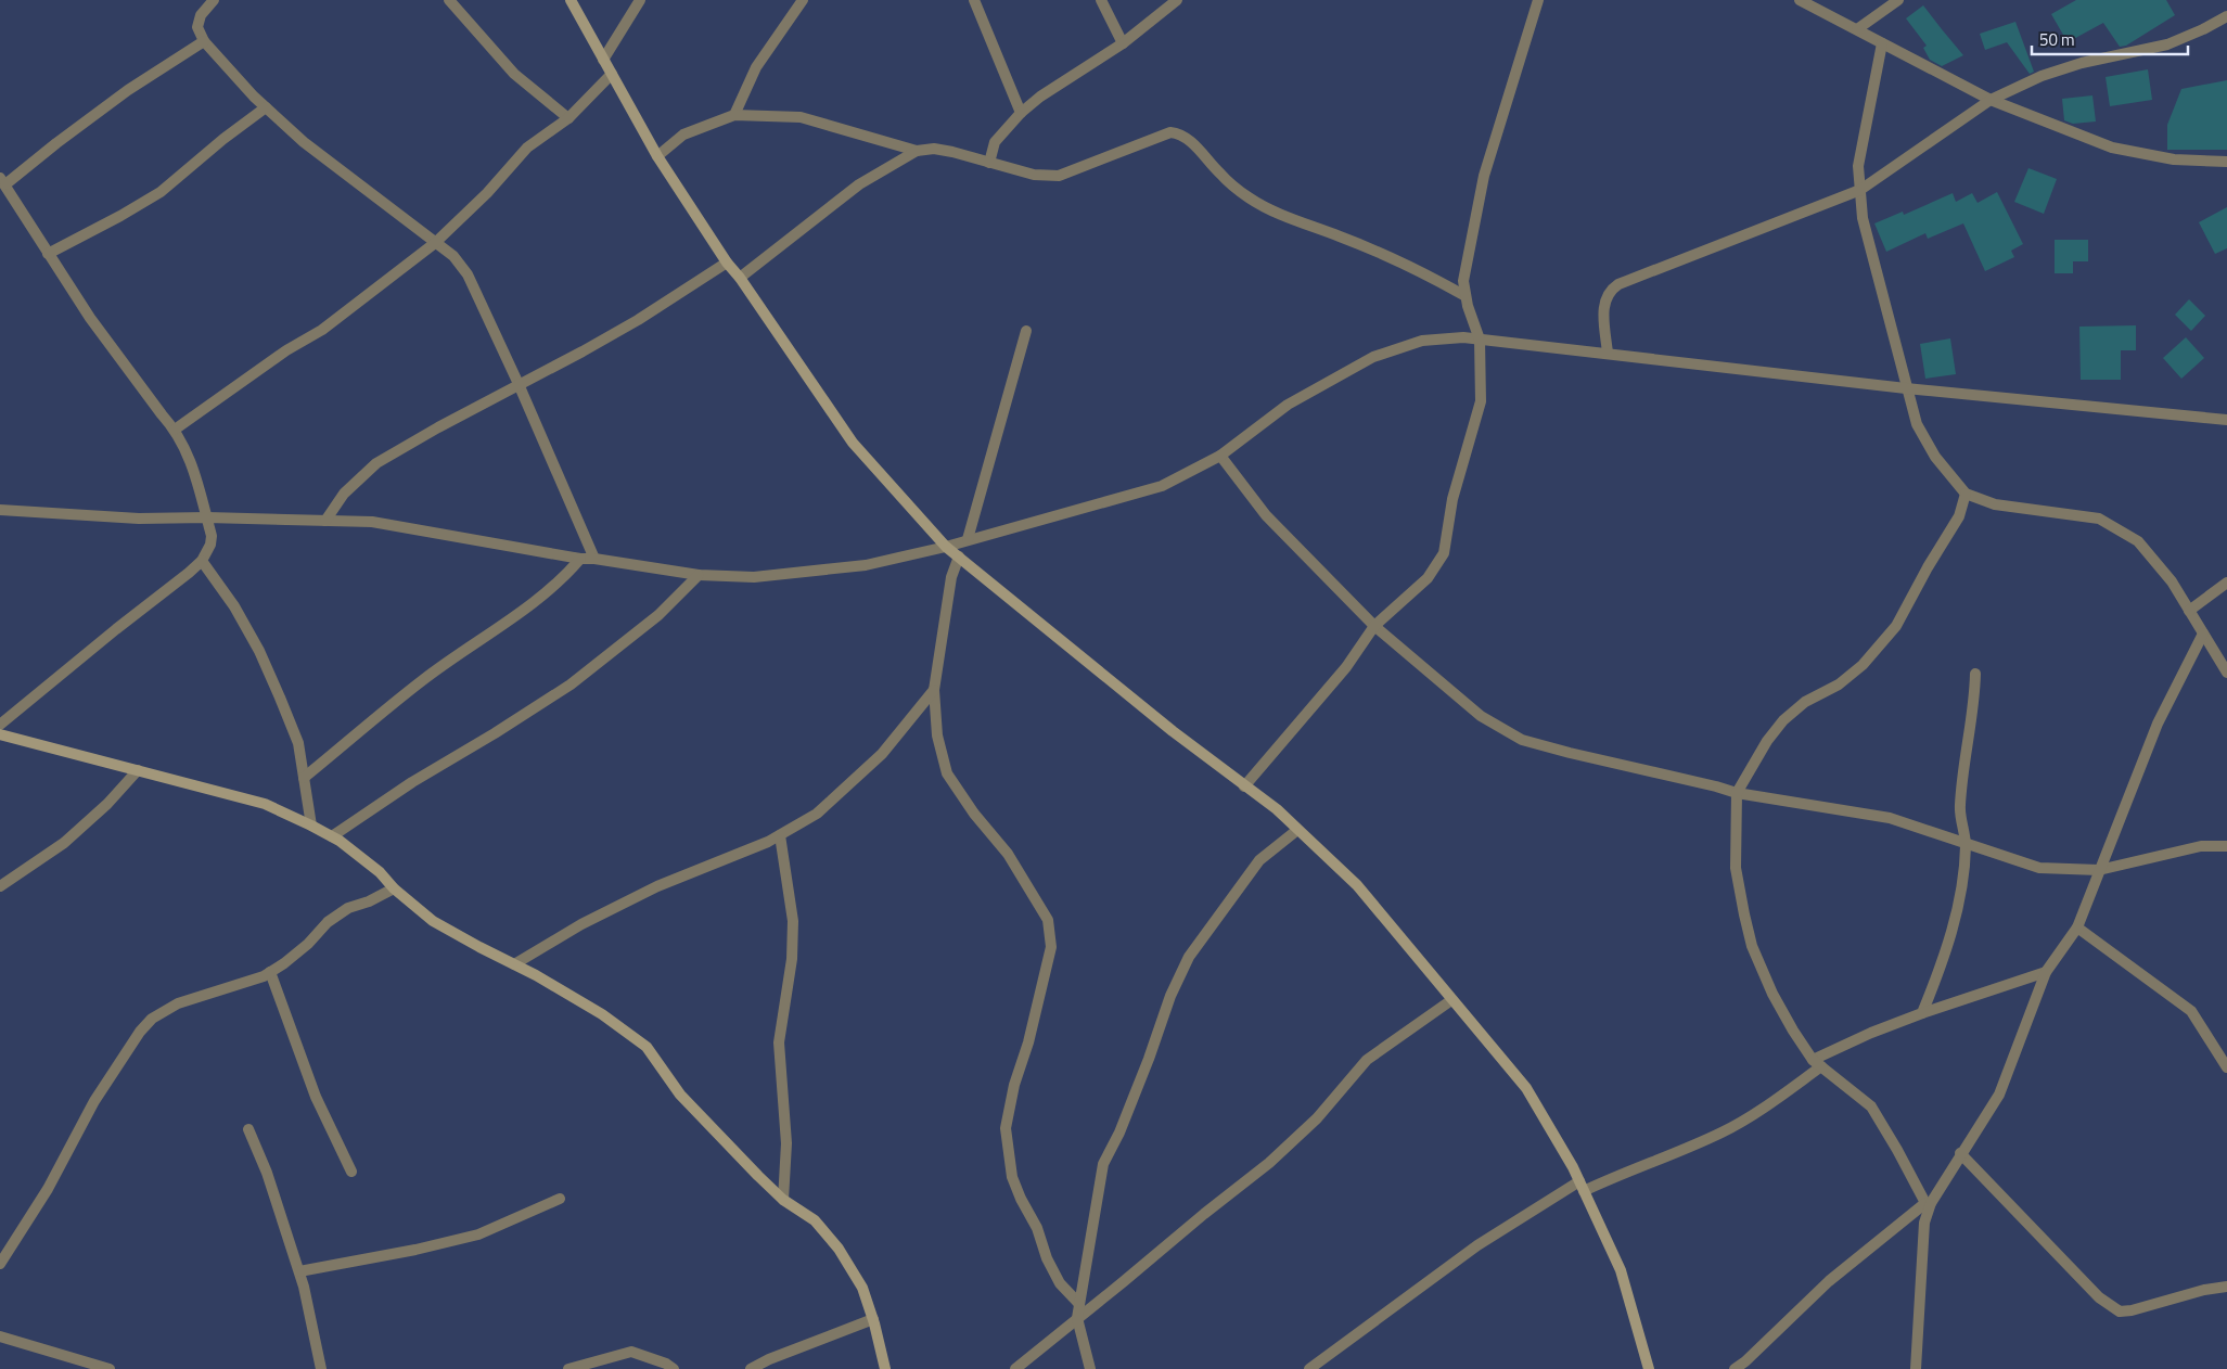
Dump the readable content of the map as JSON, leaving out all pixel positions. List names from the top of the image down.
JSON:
{
  "scale_bar": "50 m"
}
